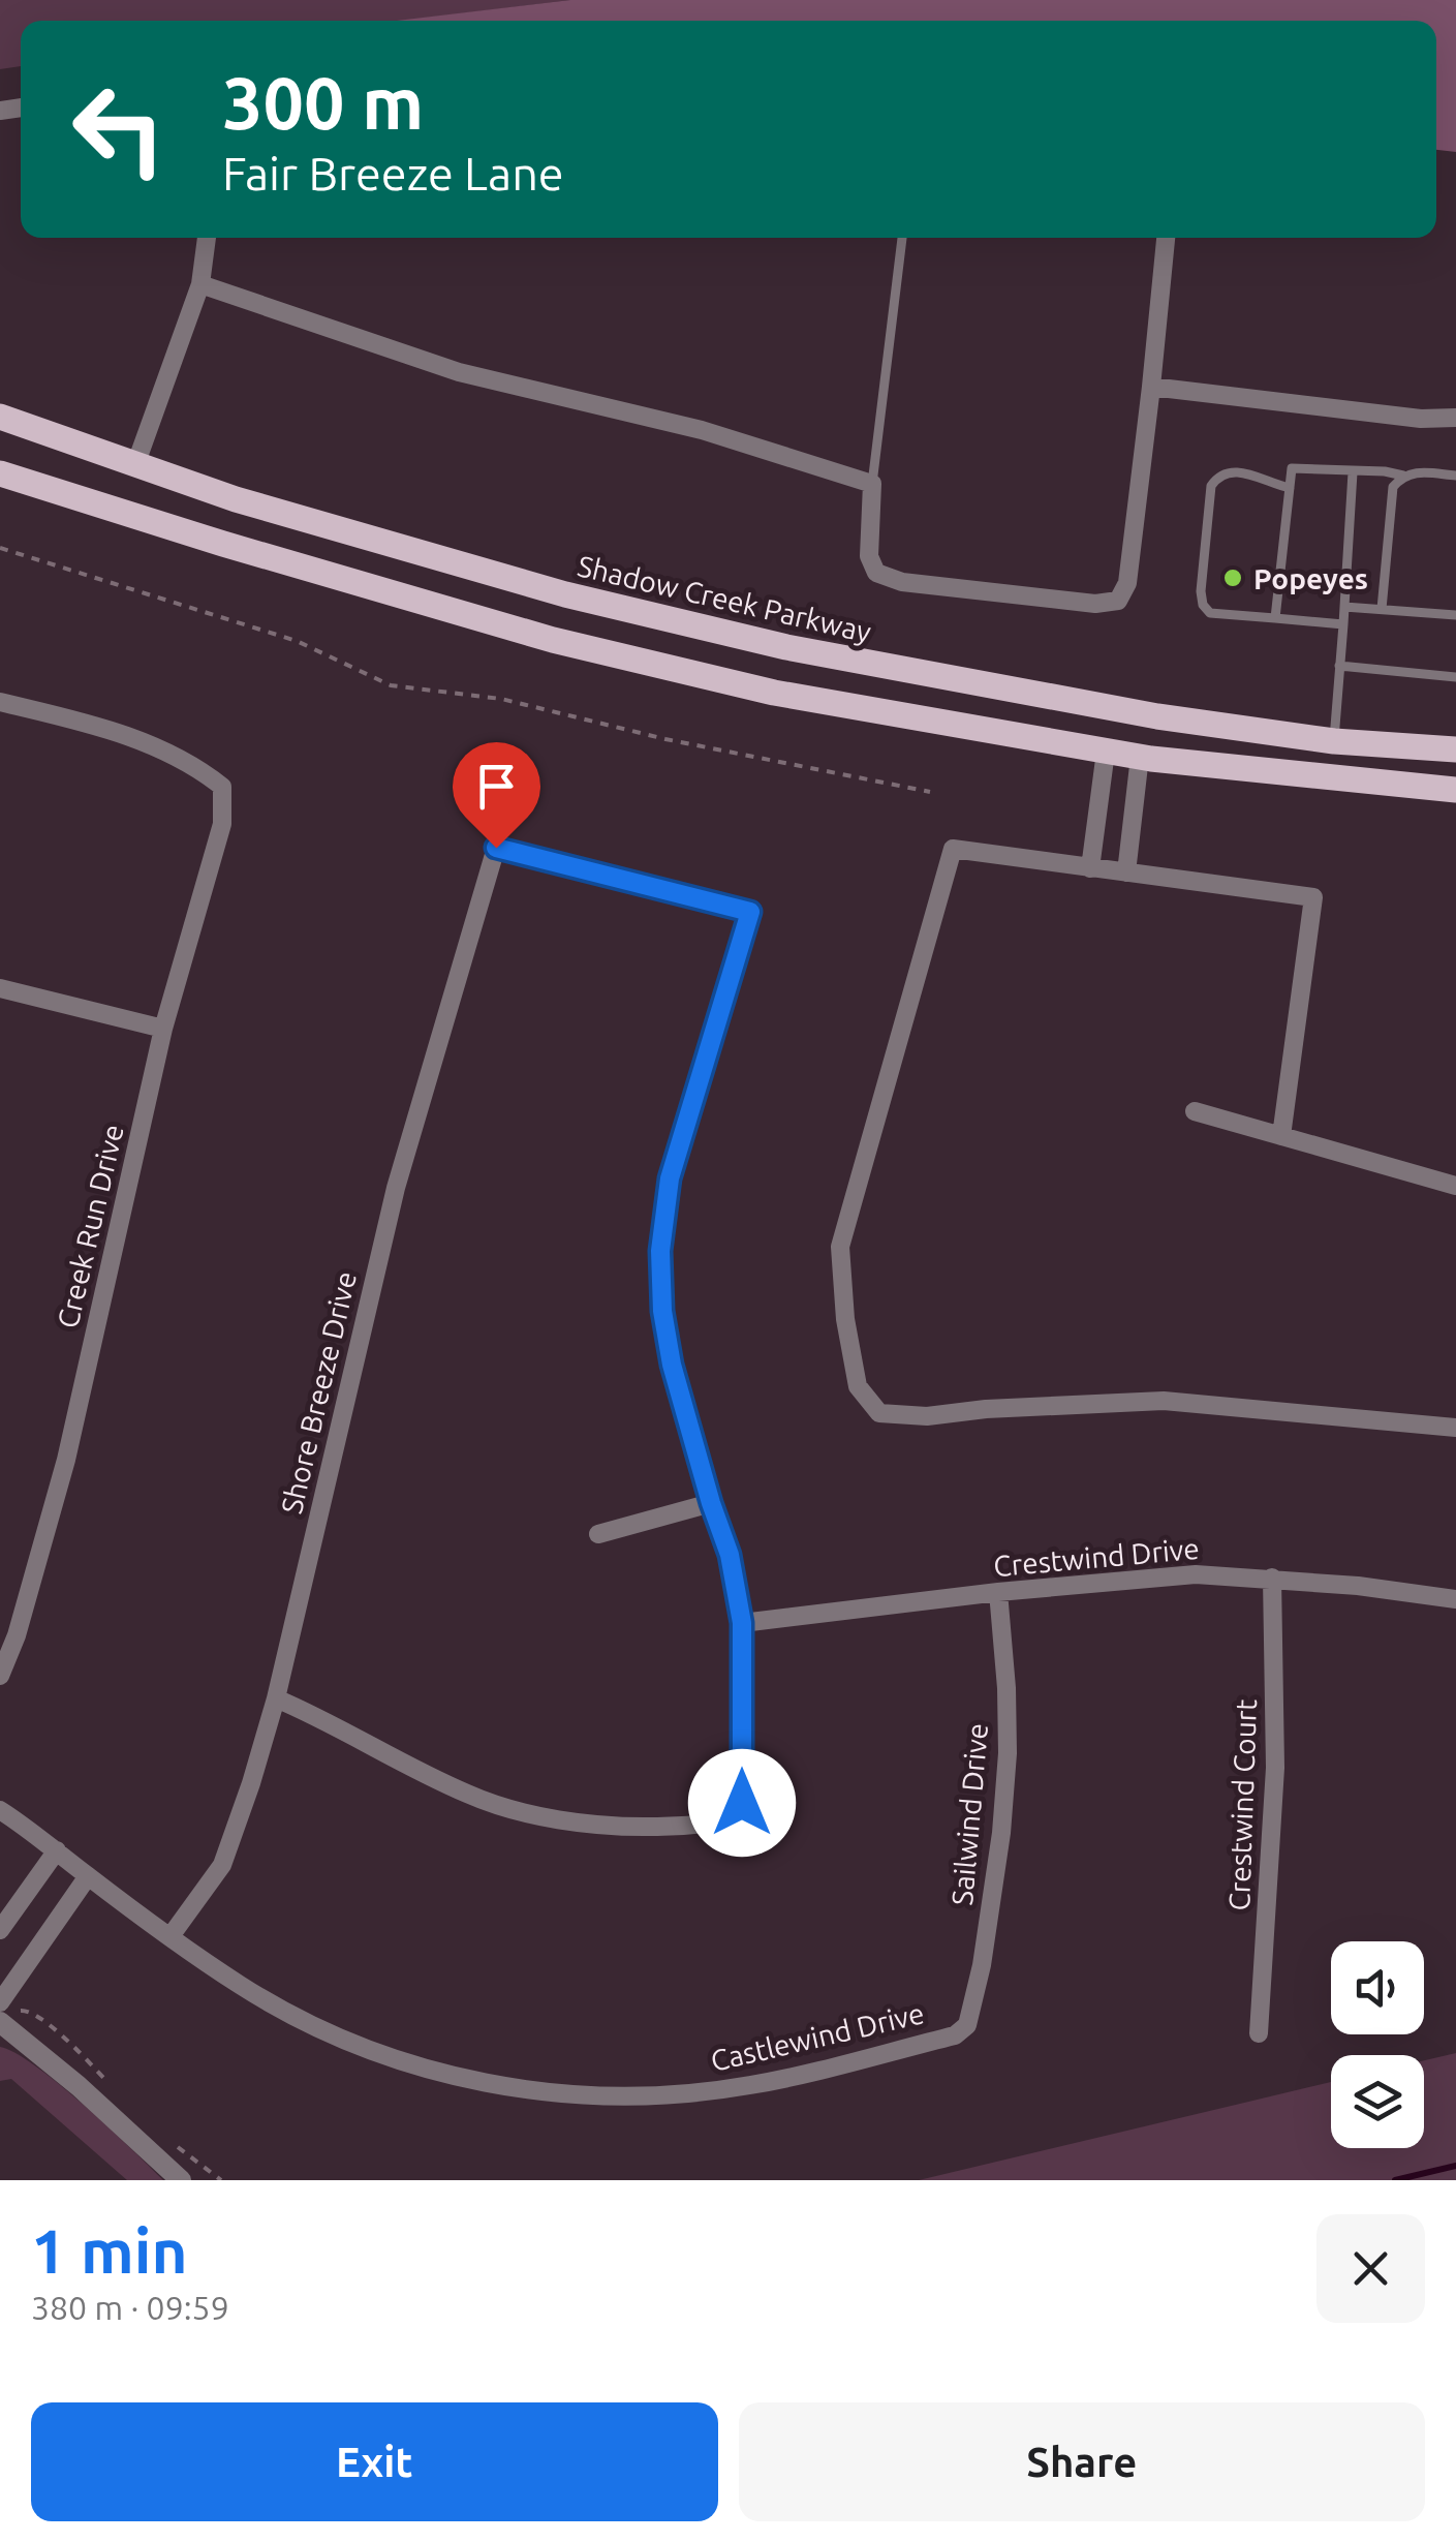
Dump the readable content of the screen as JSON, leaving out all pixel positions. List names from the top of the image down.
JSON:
{
  "streets": {
    "main road": ["Shadow Creek Parkway"],
    "street": [
      "Creek Run Drive",
      "Shore Breeze Drive",
      "Crestwind Drive",
      "Crestwind Court",
      "Sailwind Drive",
      "Castlewind Drive"
    ]
  },
  "crossings": [
    ["Shore Breeze Drive", "Castlewind Drive"],
    ["Crestwind Drive", "Crestwind Court"],
    ["Crestwind Drive", "Sailwind Drive"],
    ["Sailwind Drive", "Castlewind Drive"]
  ],
  "places": ["Popeyes"],
  "page": {
    "turn": ["300 m", "Fair Breeze Lane"],
    "heading": ["1 min", "380 m · 09:59"],
    "buttons": ["Exit", "Share"]
  }
}
